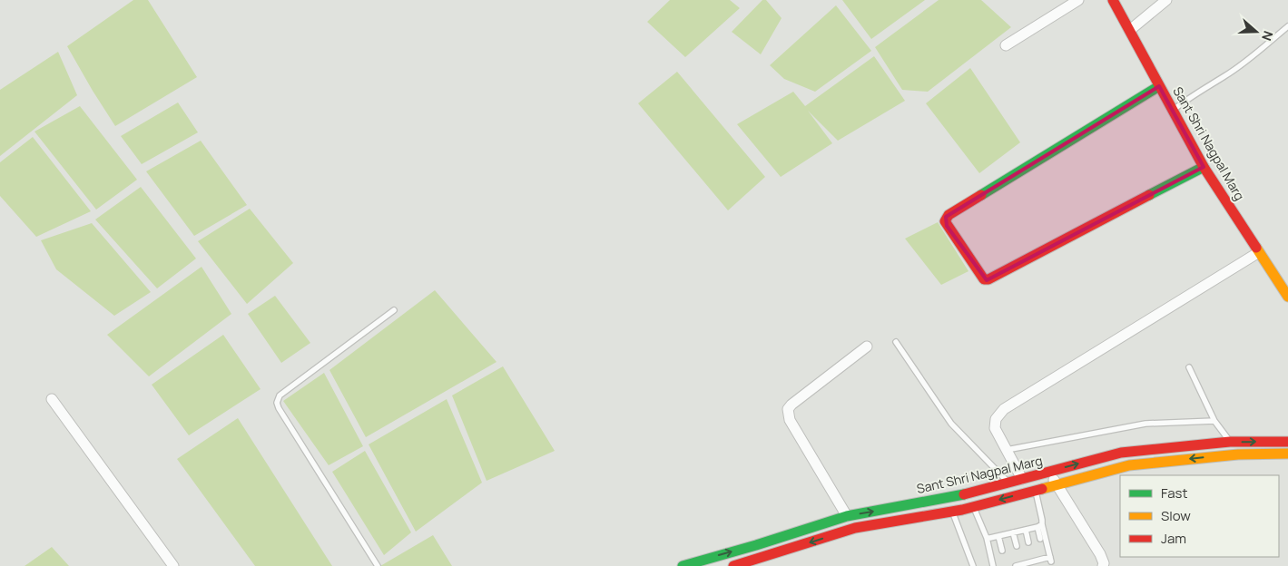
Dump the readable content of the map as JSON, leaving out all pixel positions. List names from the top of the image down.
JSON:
{
  "streets": {
    "street": ["Sant Shri Nagpal Marg"]
  },
  "legend": ["Fast", "Slow", "Jam"],
  "north": "right"
}
